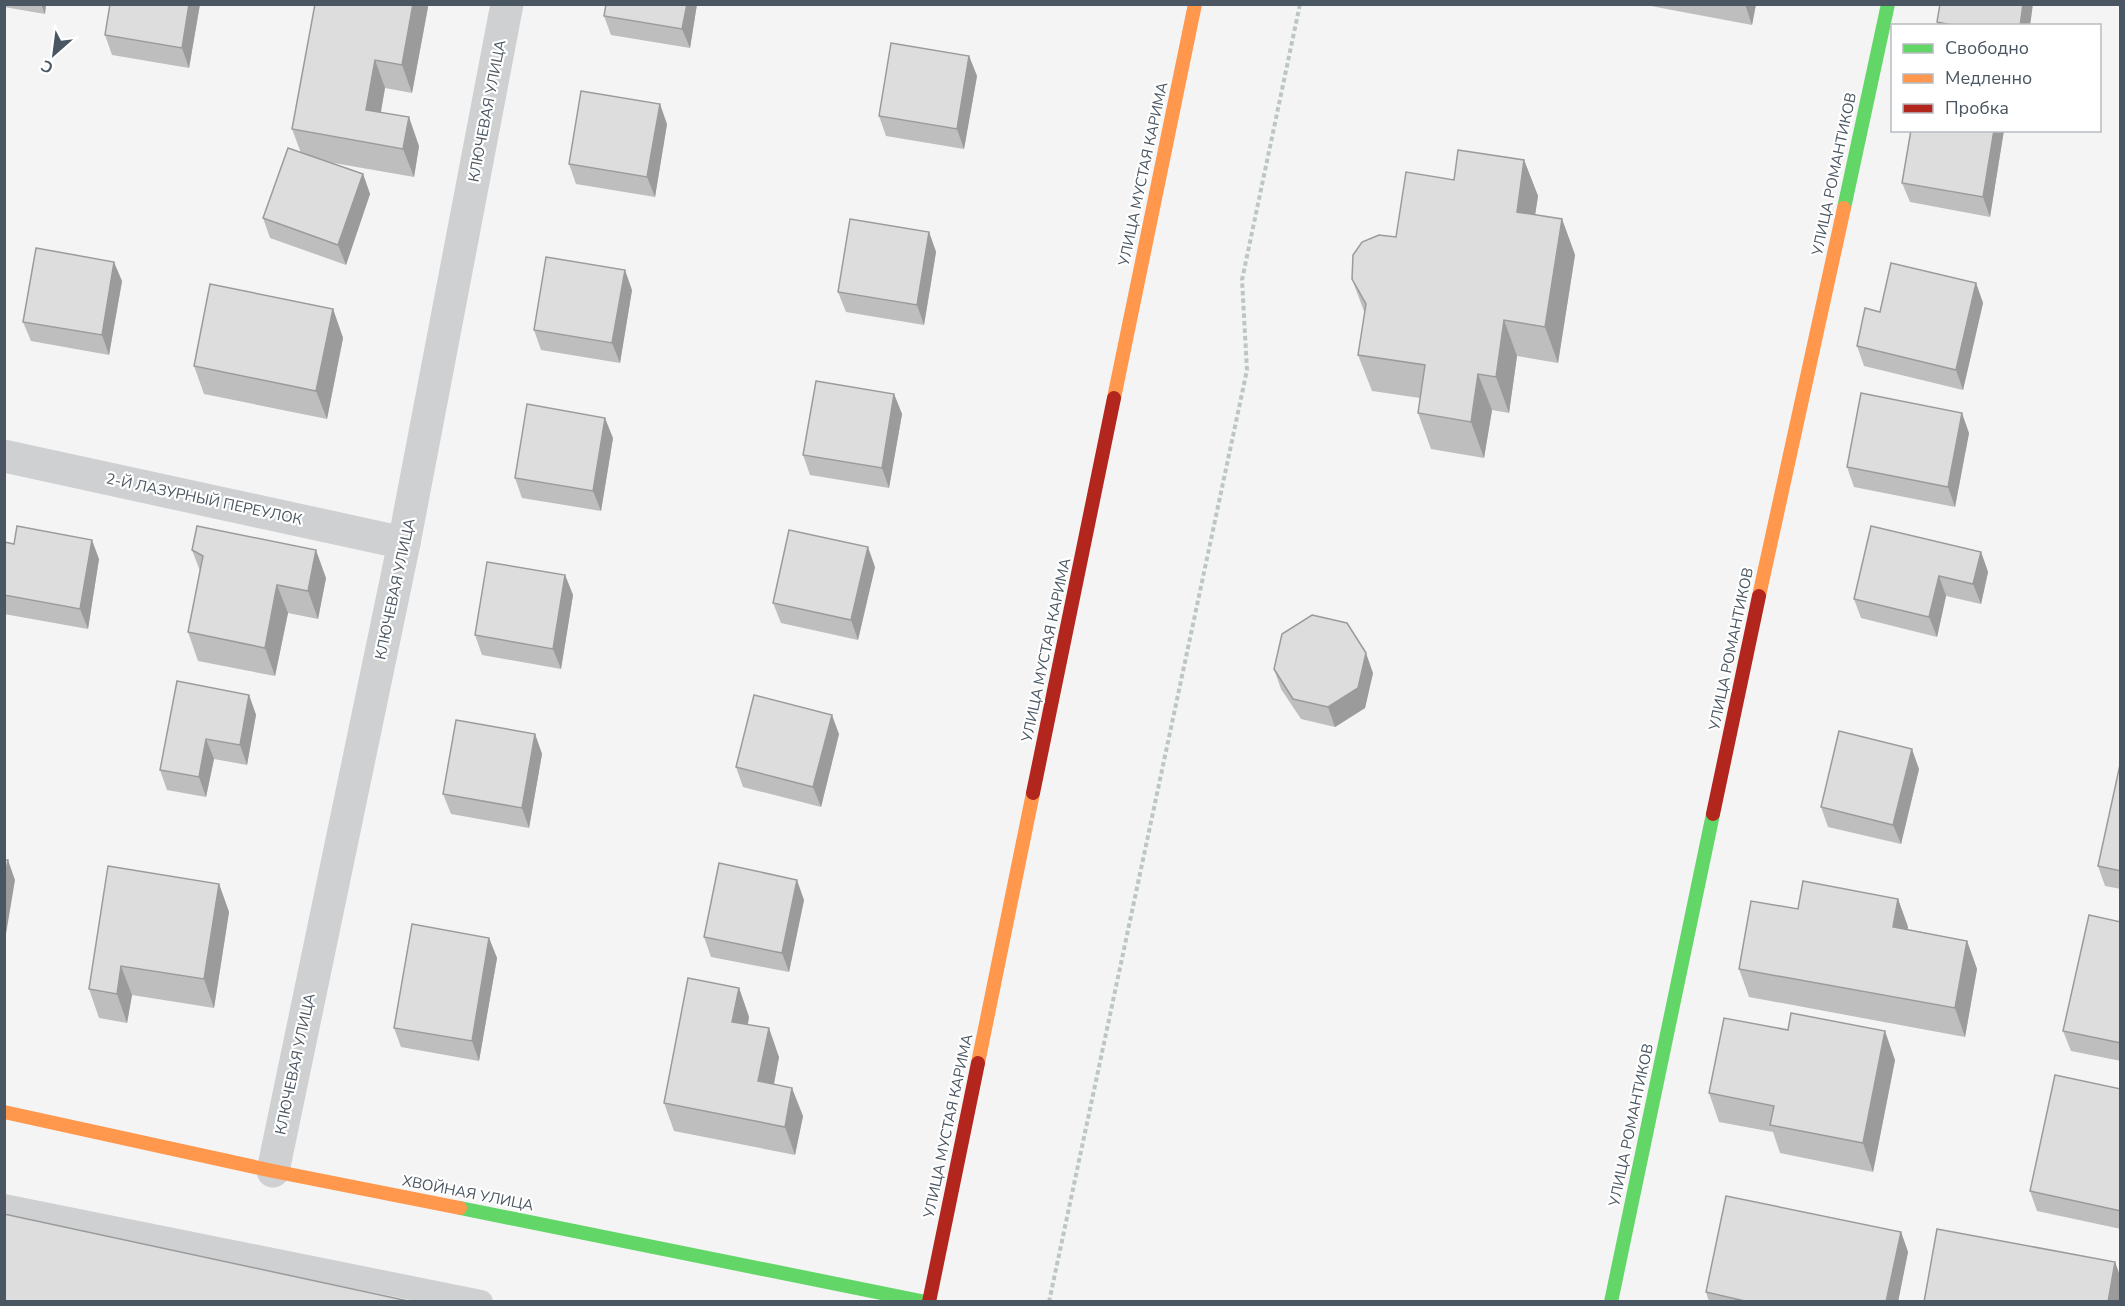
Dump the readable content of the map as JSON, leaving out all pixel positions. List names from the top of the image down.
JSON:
{
  "streets": {
    "street": [
      "КЛЮЧЕВАЯ УЛИЦА",
      "УЛИЦА МУСТАЯ КАРИМА",
      "УЛИЦА РОМАНТИКОВ",
      "2-Й ЛАЗУРНЫЙ ПЕРЕУЛОК",
      "ХВОЙНАЯ УЛИЦА"
    ]
  },
  "crossings": [
    ["КЛЮЧЕВАЯ УЛИЦА", "2-Й ЛАЗУРНЫЙ ПЕРЕУЛОК"],
    ["КЛЮЧЕВАЯ УЛИЦА", "ХВОЙНАЯ УЛИЦА"],
    ["УЛИЦА МУСТАЯ КАРИМА", "ХВОЙНАЯ УЛИЦА"]
  ],
  "legend": ["Свободно", "Медленно", "Пробка"],
  "north": "bottom left"
}
